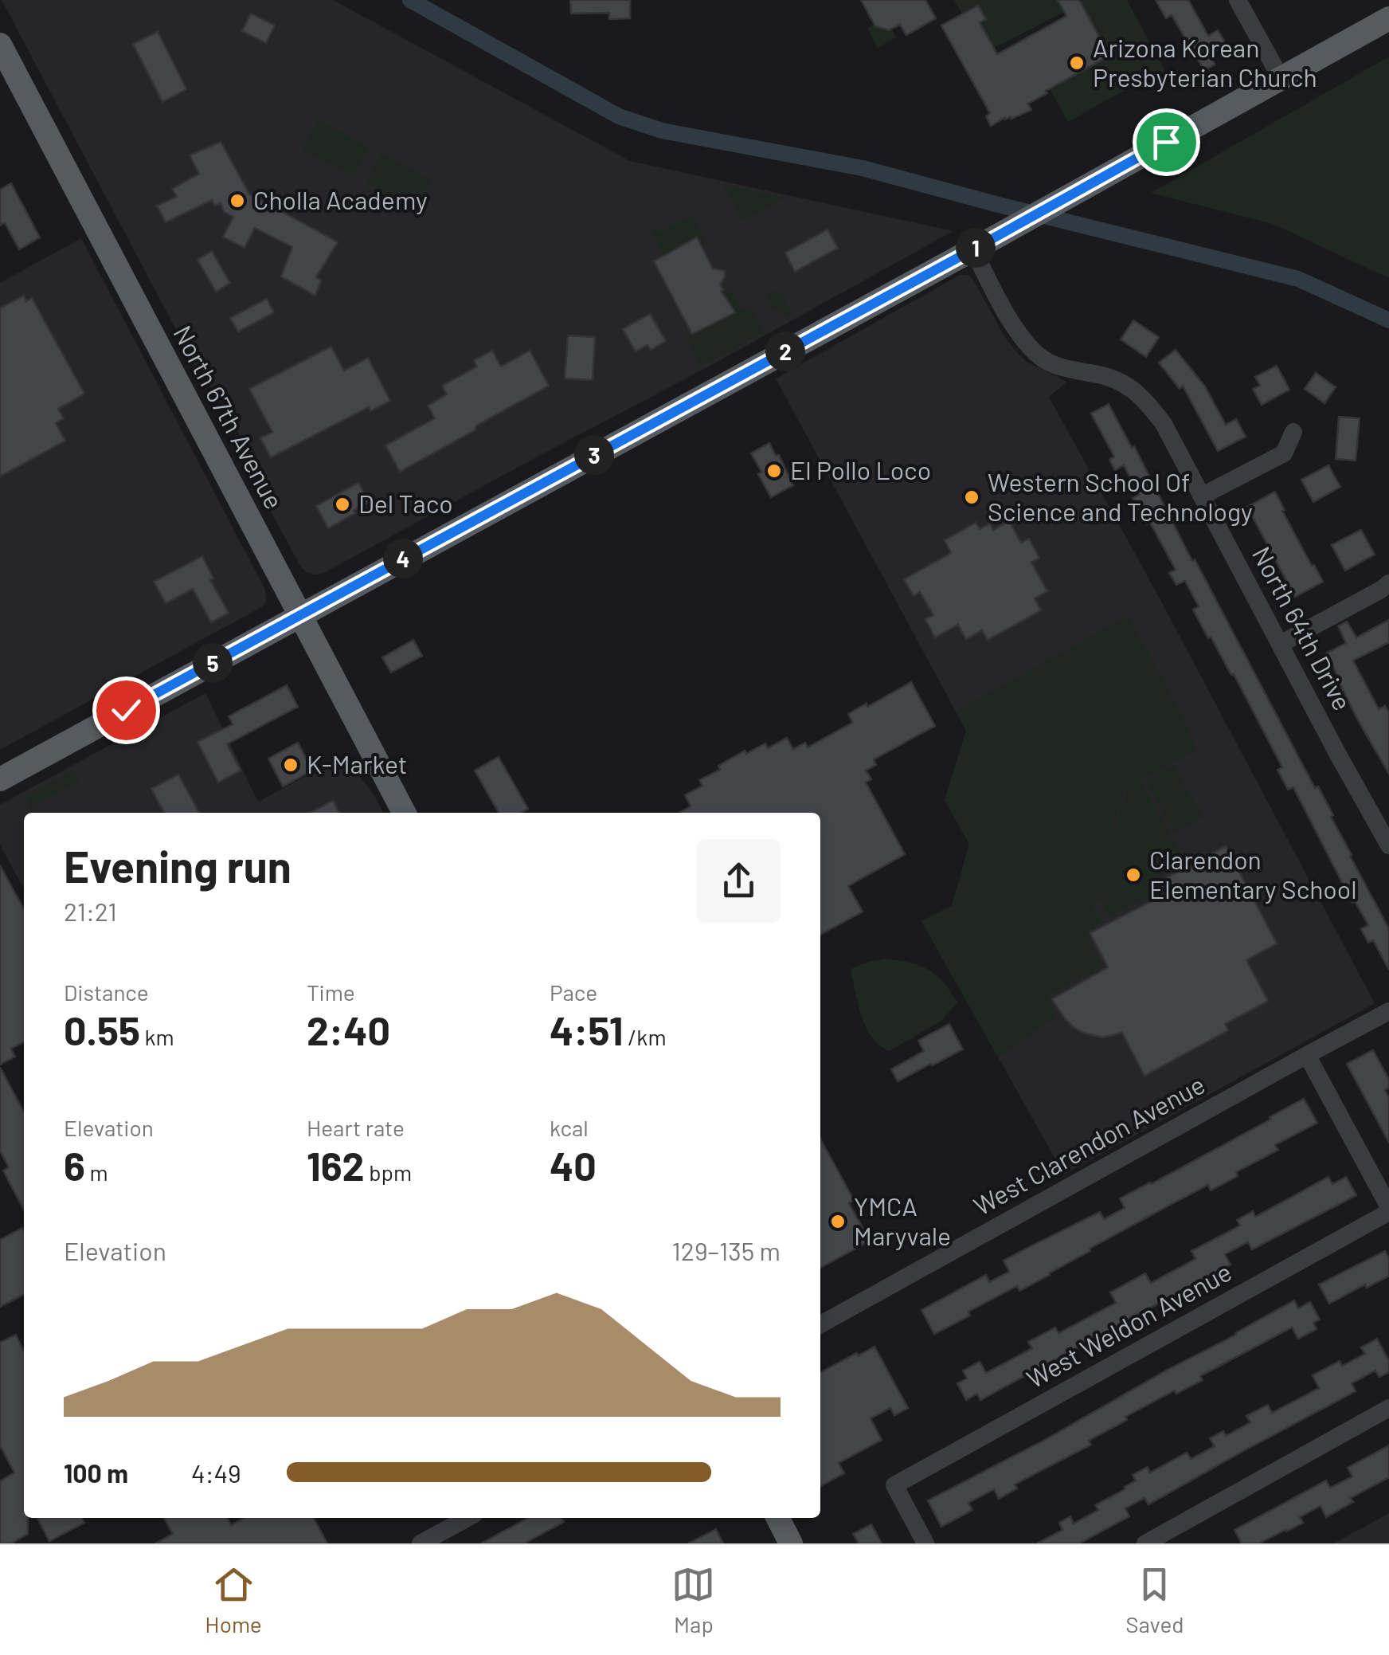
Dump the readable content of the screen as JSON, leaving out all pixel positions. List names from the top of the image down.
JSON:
{
  "streets": {
    "main road": ["North 67th Avenue"],
    "street": ["North 64th Drive", "West Clarendon Avenue", "West Weldon Avenue"]
  },
  "places": [
    "Arizona Korean Presbyterian Church",
    "Cholla Academy",
    "El Pollo Loco",
    "Western School Of Science and Technology",
    "Del Taco",
    "K-Market",
    "Clarendon Elementary School",
    "YMCA Maryvale"
  ],
  "page": {
    "pins": [
      "1",
      "2",
      "3",
      "4",
      "5"
    ],
    "heading": ["Evening run", "21:21"],
    "stats": [
      ["Distance", "0.55 km"],
      ["Time", "2:40"],
      ["Pace", "4:51 /km"],
      ["Elevation", "6 m"],
      ["Heart rate", "162 bpm"],
      ["kcal", "40"]
    ],
    "chart": ["Elevation", "129–135 m"],
    "list": [
      {
        "name": "100 m",
        "note": "4:49"
      }
    ],
    "tabs": ["Home", "Map", "Saved"]
  }
}
